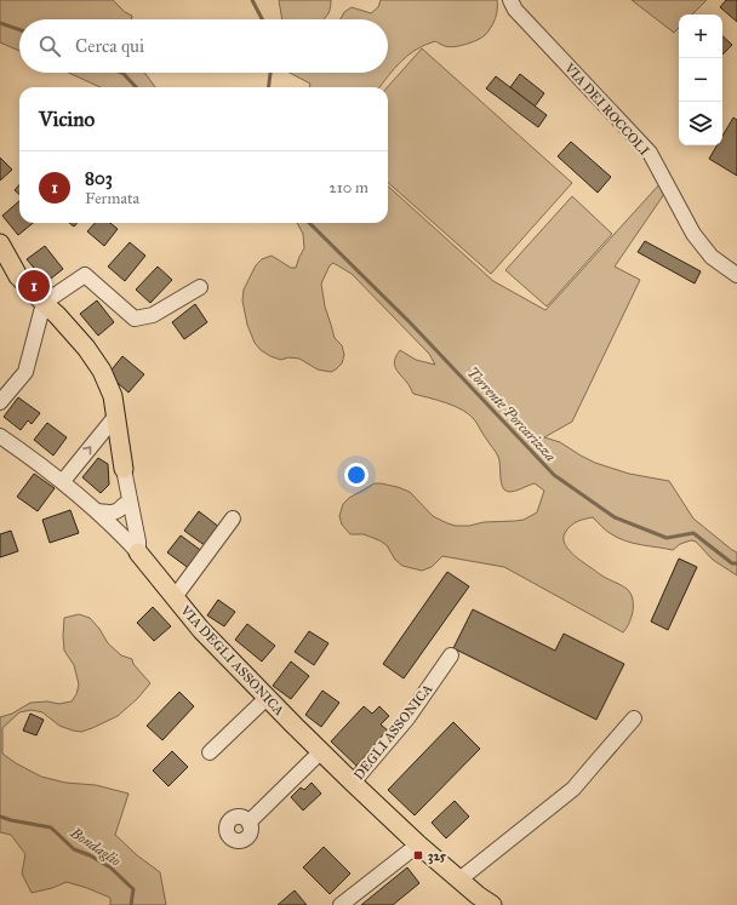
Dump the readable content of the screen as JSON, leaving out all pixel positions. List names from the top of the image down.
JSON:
{
  "streets": {
    "main road": ["VIA DEGLI ASSONICA"],
    "street": ["VIA DEI ROCCOLI", "DEGLI ASSONICA"]
  },
  "crossings": [
    ["VIA DEGLI ASSONICA", "DEGLI ASSONICA"]
  ],
  "water": ["Torrente Porcarizza", "Bondaglio"],
  "places": {
    "transit": ["325"]
  },
  "page": {
    "map_buttons": ["+", "−"],
    "search": "Cerca qui",
    "heading": "Vicino",
    "list": [
      {
        "mark": "1",
        "name": "803",
        "note": "Fermata",
        "value": "210 m"
      }
    ],
    "pins": "1"
  }
}
